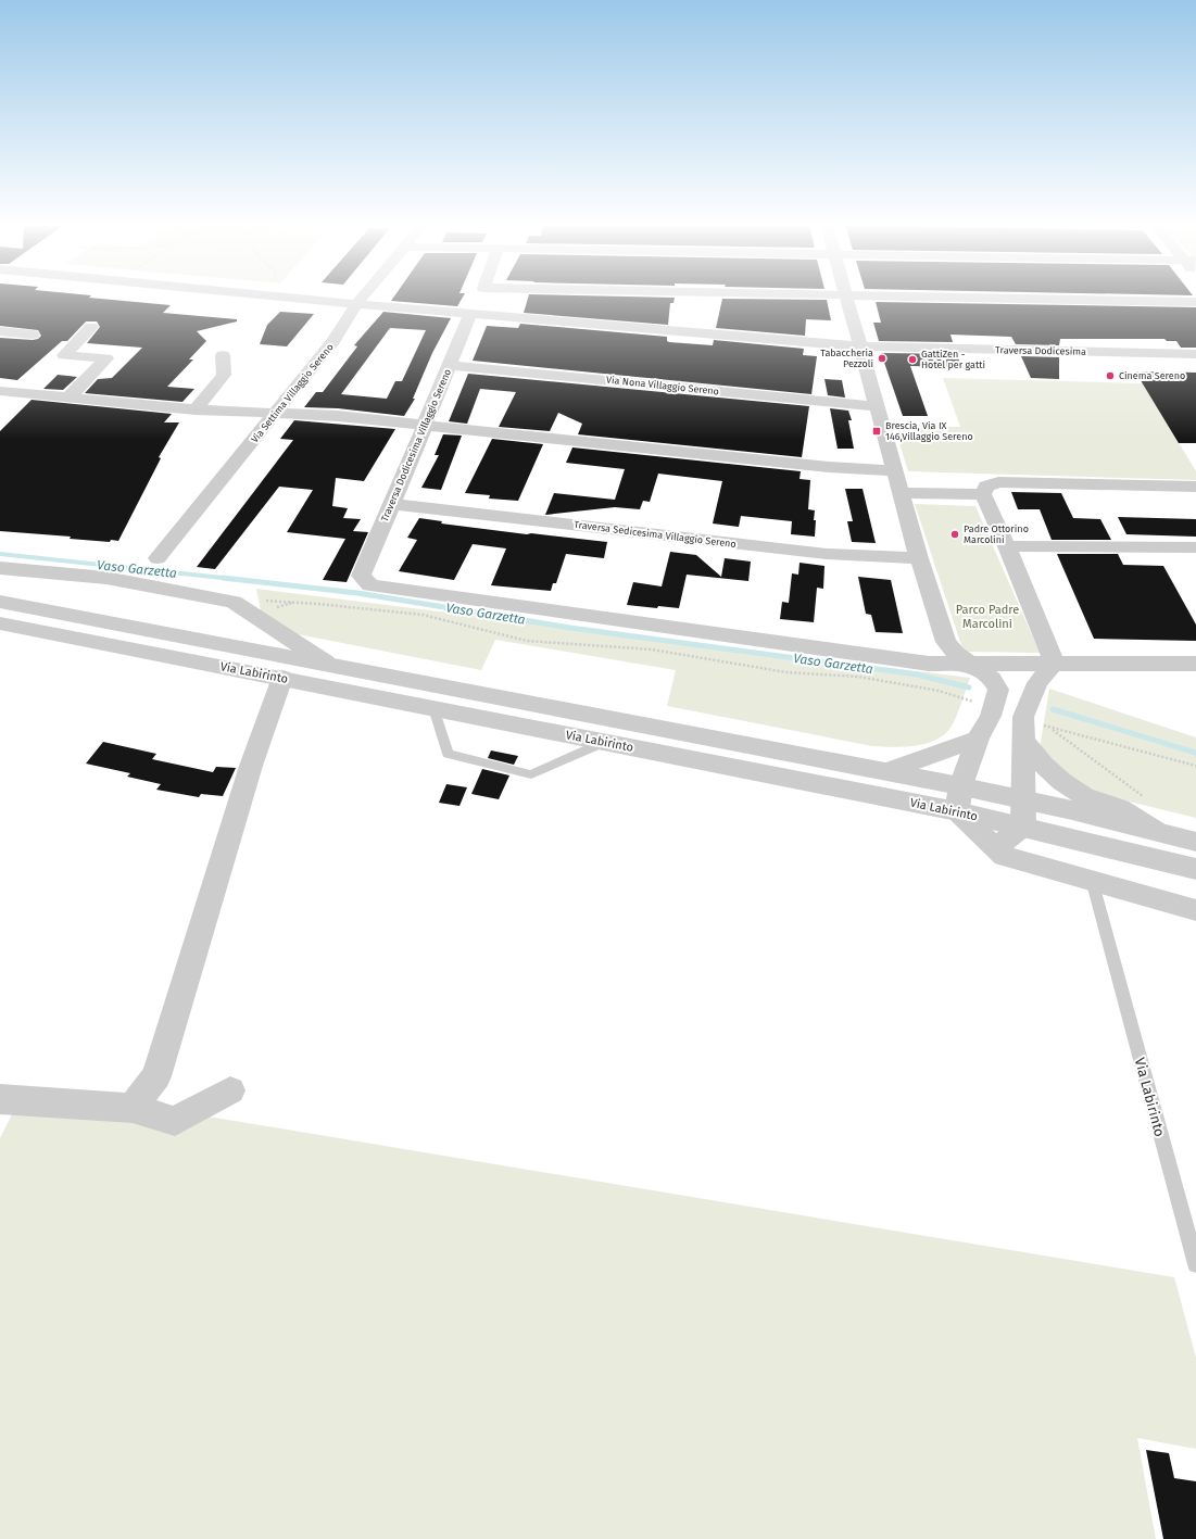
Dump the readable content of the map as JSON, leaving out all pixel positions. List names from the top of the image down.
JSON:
{
  "streets": {
    "street": [
      "Traversa Dodicesima",
      "Via Nona Villaggio Sereno",
      "Via Settima Villaggio Sereno",
      "Traversa Dodicesima Villaggio Sereno",
      "Traversa Sedicesima Villaggio Sereno",
      "Via Labirinto"
    ]
  },
  "crossings": [
    ["Via Nona Villaggio Sereno", "Traversa Dodicesima Villaggio Sereno"],
    ["Traversa Dodicesima Villaggio Sereno", "Traversa Sedicesima Villaggio Sereno"]
  ],
  "water": ["Vaso Garzetta"],
  "parks": ["Parco Padre Marcolini"],
  "places": {
    "other": [
      "Tabaccheria Pezzoli",
      "GattiZen - Hotel per gatti",
      "Cinema Sereno",
      "Padre Ottorino Marcolini"
    ],
    "transit": ["Brescia, Via IX 146,Villaggio Sereno"]
  }
}
